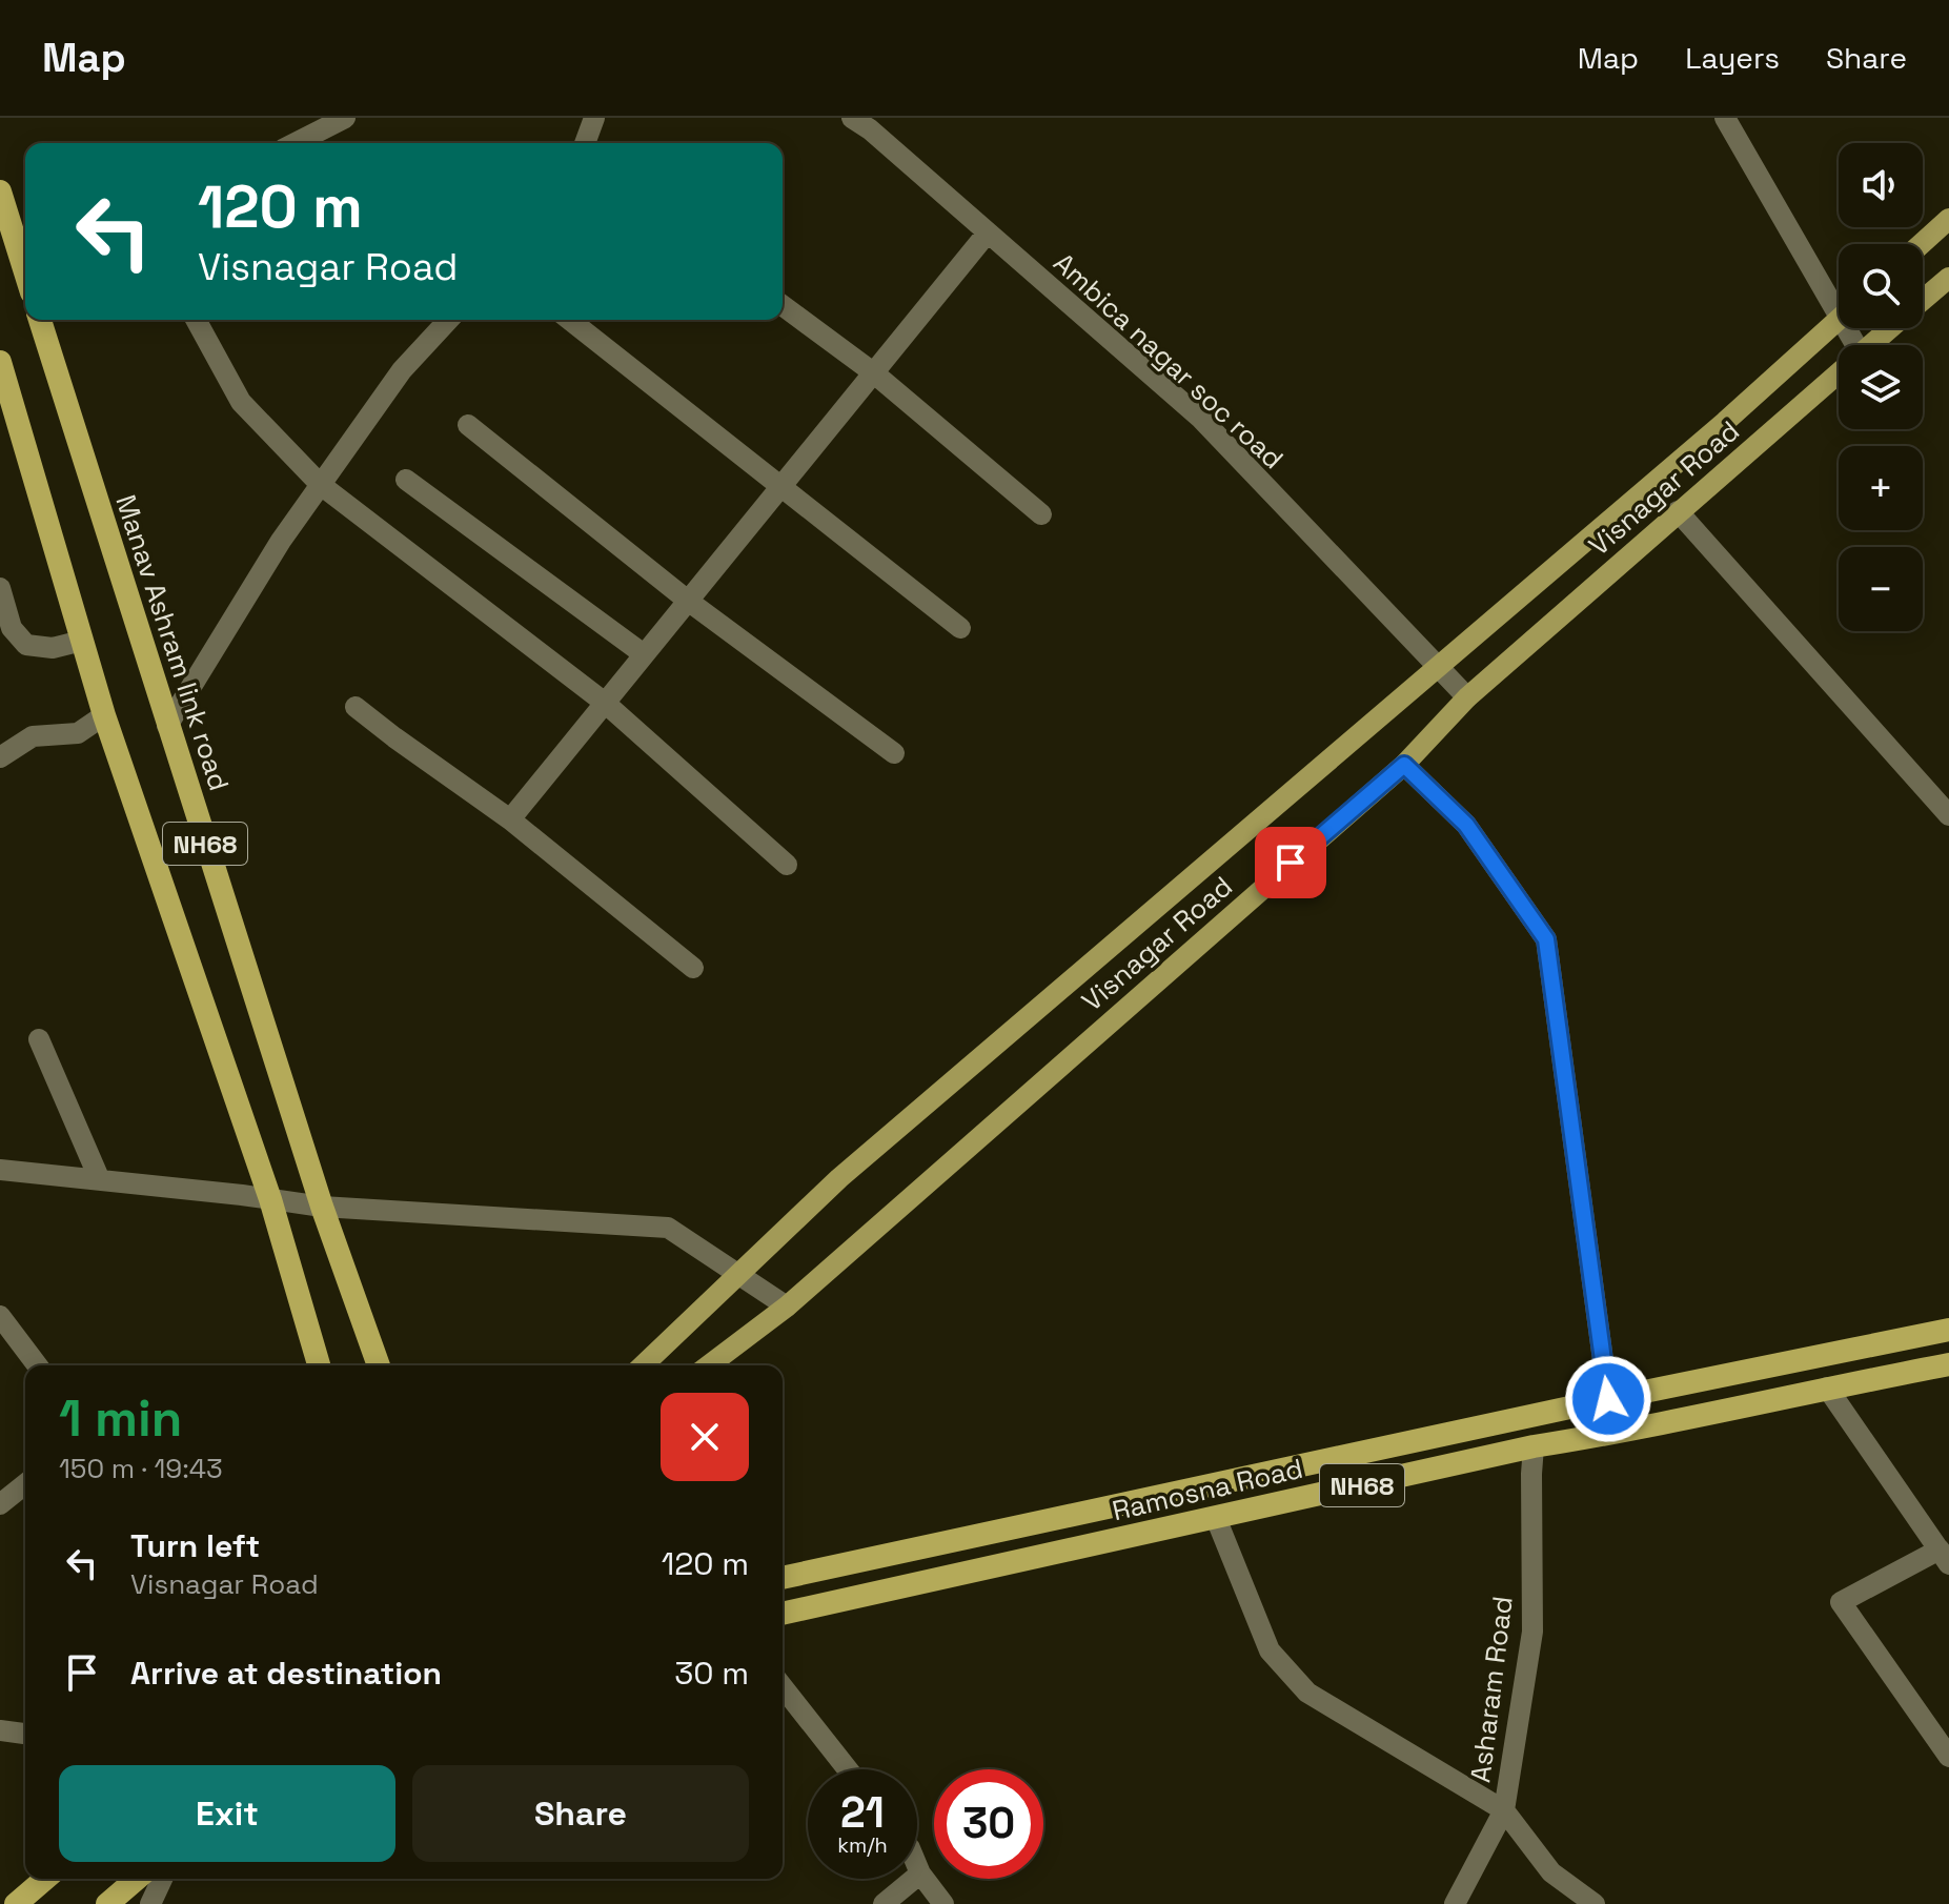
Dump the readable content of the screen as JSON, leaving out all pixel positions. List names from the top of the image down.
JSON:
{
  "streets": {
    "highway": ["Manav Ashram link road", "NH68", "Ramosna Road"],
    "main road": ["Visnagar Road"],
    "street": ["Ambica nagar soc road", "Asharam Road"]
  },
  "crossings": [
    ["Ambica nagar soc road", "Visnagar Road"],
    ["Ramosna Road", "Asharam Road"]
  ],
  "page": {
    "header": "Map",
    "nav": ["Map", "Layers", "Share"],
    "map_buttons": ["+", "−"],
    "turn": ["120 m", "Visnagar Road"],
    "heading": ["1 min", "150 m · 19:43"],
    "list": [
      {
        "name": "Turn left",
        "note": "Visnagar Road",
        "value": "120 m"
      },
      {
        "name": "Arrive at destination",
        "value": "30 m"
      }
    ],
    "buttons": ["Exit", "Share"],
    "speed": "21 km/h",
    "limit": "30"
  }
}
